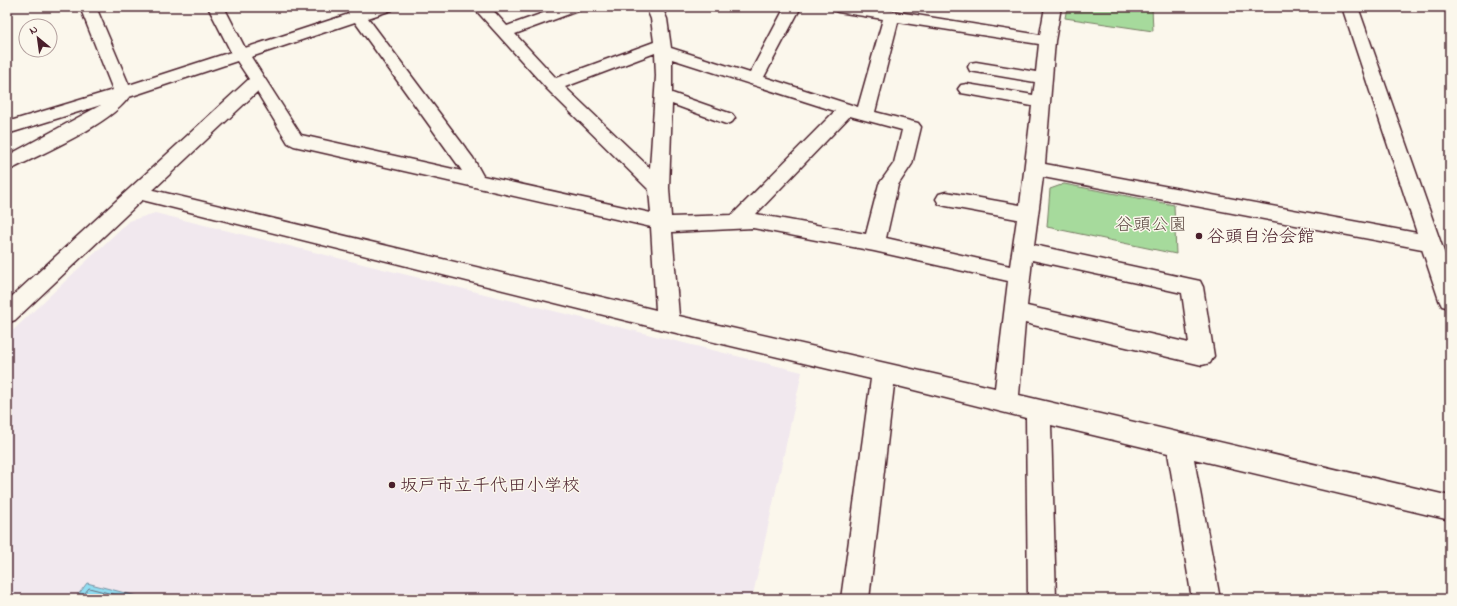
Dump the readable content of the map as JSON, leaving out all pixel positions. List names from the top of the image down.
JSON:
{
  "parks": ["谷頭公園"],
  "places": ["谷頭自治会館", "坂戸市立千代田小学校"],
  "north": "top left"
}
